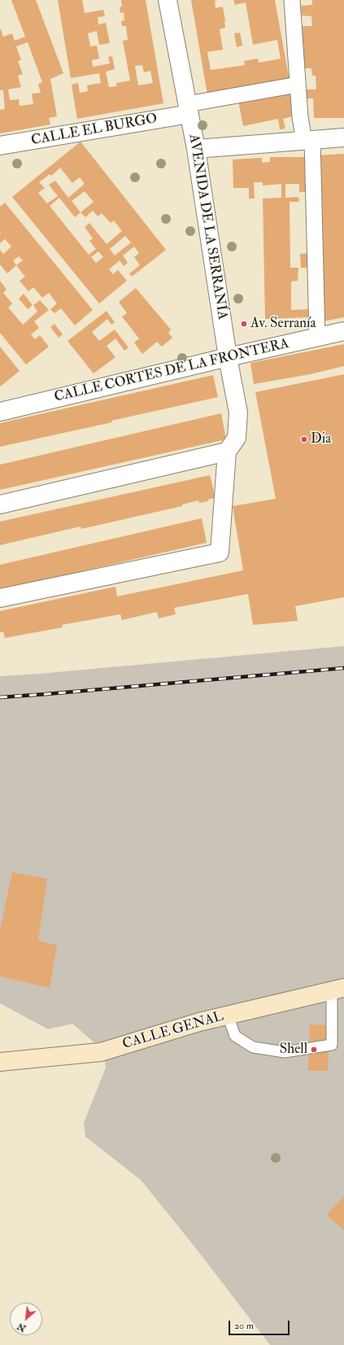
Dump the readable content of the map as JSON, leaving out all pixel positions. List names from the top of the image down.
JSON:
{
  "streets": {
    "main road": ["CALLE GENAL"],
    "street": ["CALLE EL BURGO", "AVENIDA DE LA SERRANÍA", "CALLE CORTES DE LA FRONTERA"]
  },
  "crossings": [
    ["CALLE EL BURGO", "AVENIDA DE LA SERRANÍA"],
    ["AVENIDA DE LA SERRANÍA", "CALLE CORTES DE LA FRONTERA"]
  ],
  "places": ["Av. Serranía", "Dia", "Shell"],
  "scale_bar": "20 m",
  "north": "bottom left"
}
